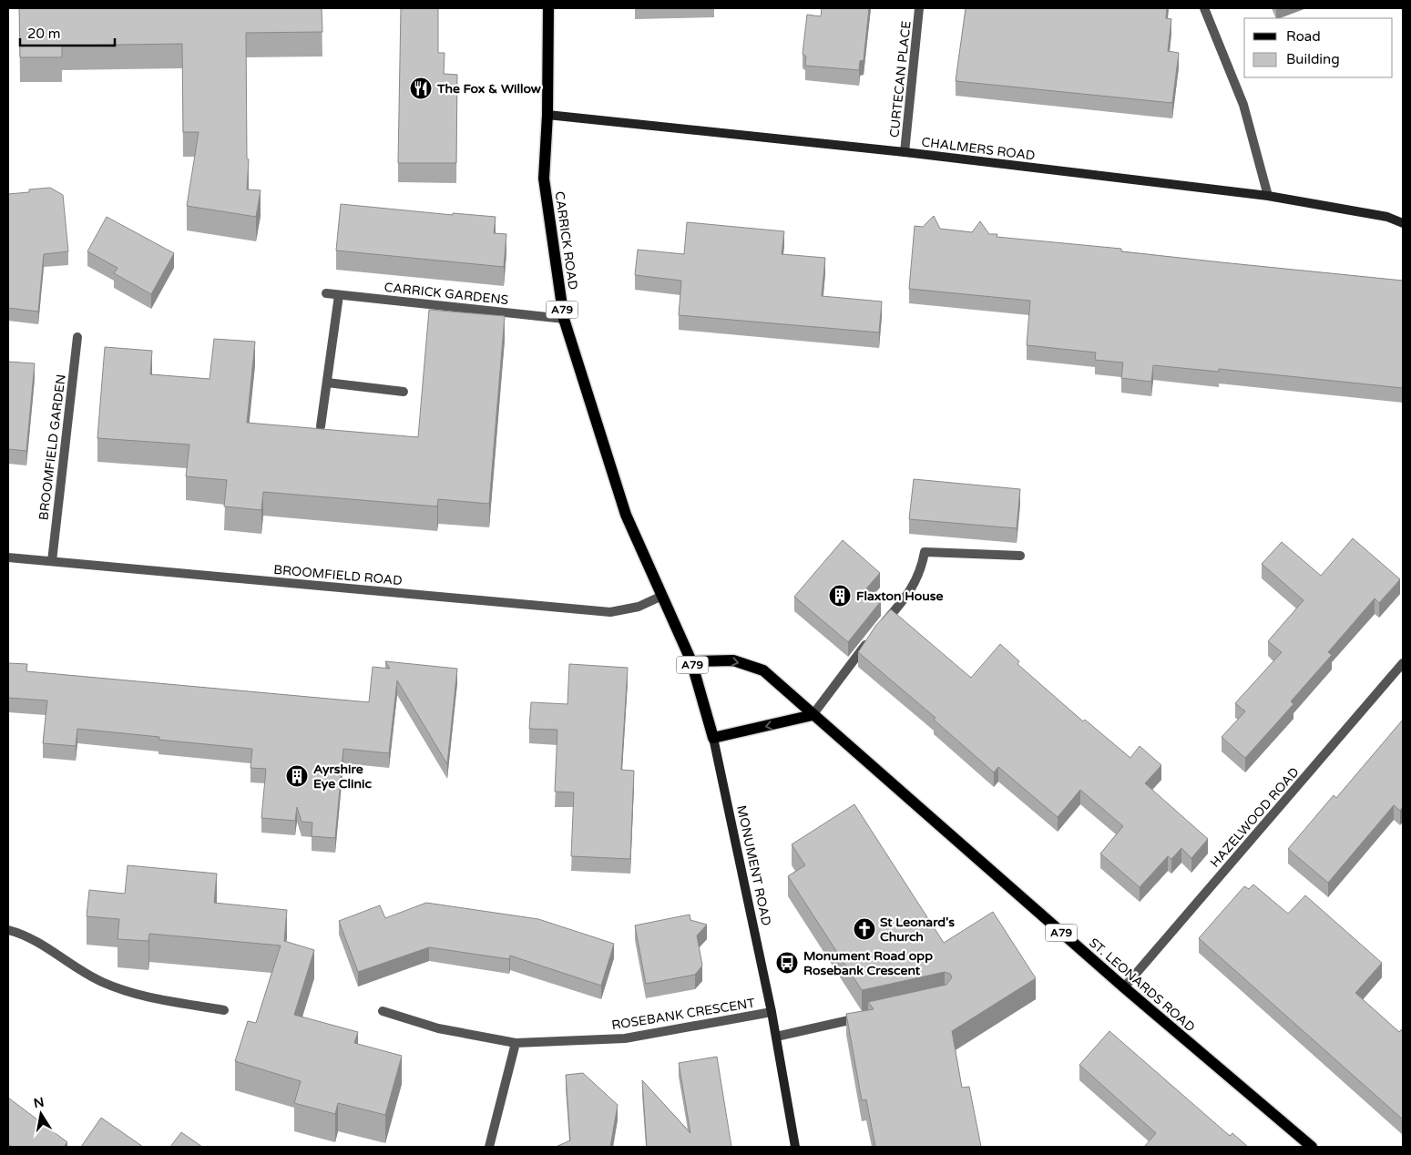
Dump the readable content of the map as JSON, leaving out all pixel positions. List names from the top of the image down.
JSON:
{
  "streets": {
    "main road": [
      "CARRICK ROAD",
      "A79",
      "MONUMENT ROAD",
      "ST. LEONARDS ROAD"
    ],
    "street": [
      "CURTECAN PLACE",
      "CHALMERS ROAD",
      "CARRICK GARDENS",
      "BROOMFIELD GARDEN",
      "BROOMFIELD ROAD",
      "HAZELWOOD ROAD",
      "ROSEBANK CRESCENT"
    ]
  },
  "crossings": [
    ["CURTECAN PLACE", "CHALMERS ROAD"],
    ["CHALMERS ROAD", "CARRICK ROAD"],
    ["CARRICK ROAD", "CARRICK GARDENS"],
    ["CARRICK ROAD", "BROOMFIELD ROAD"],
    ["CARRICK ROAD", "MONUMENT ROAD"],
    ["BROOMFIELD GARDEN", "BROOMFIELD ROAD"],
    ["BROOMFIELD ROAD", "MONUMENT ROAD"],
    ["HAZELWOOD ROAD", "ST. LEONARDS ROAD"],
    ["MONUMENT ROAD", "ST. LEONARDS ROAD"],
    ["MONUMENT ROAD", "ROSEBANK CRESCENT"]
  ],
  "places": {
    "restaurant": ["The Fox & Willow"],
    "building": ["Flaxton House", "Ayrshire Eye Clinic"],
    "church": ["St Leonard's Church"],
    "bus stop": ["Monument Road opp Rosebank Crescent"]
  },
  "legend": ["Road", "Building"],
  "scale_bar": "20 m",
  "north": "top"
}
